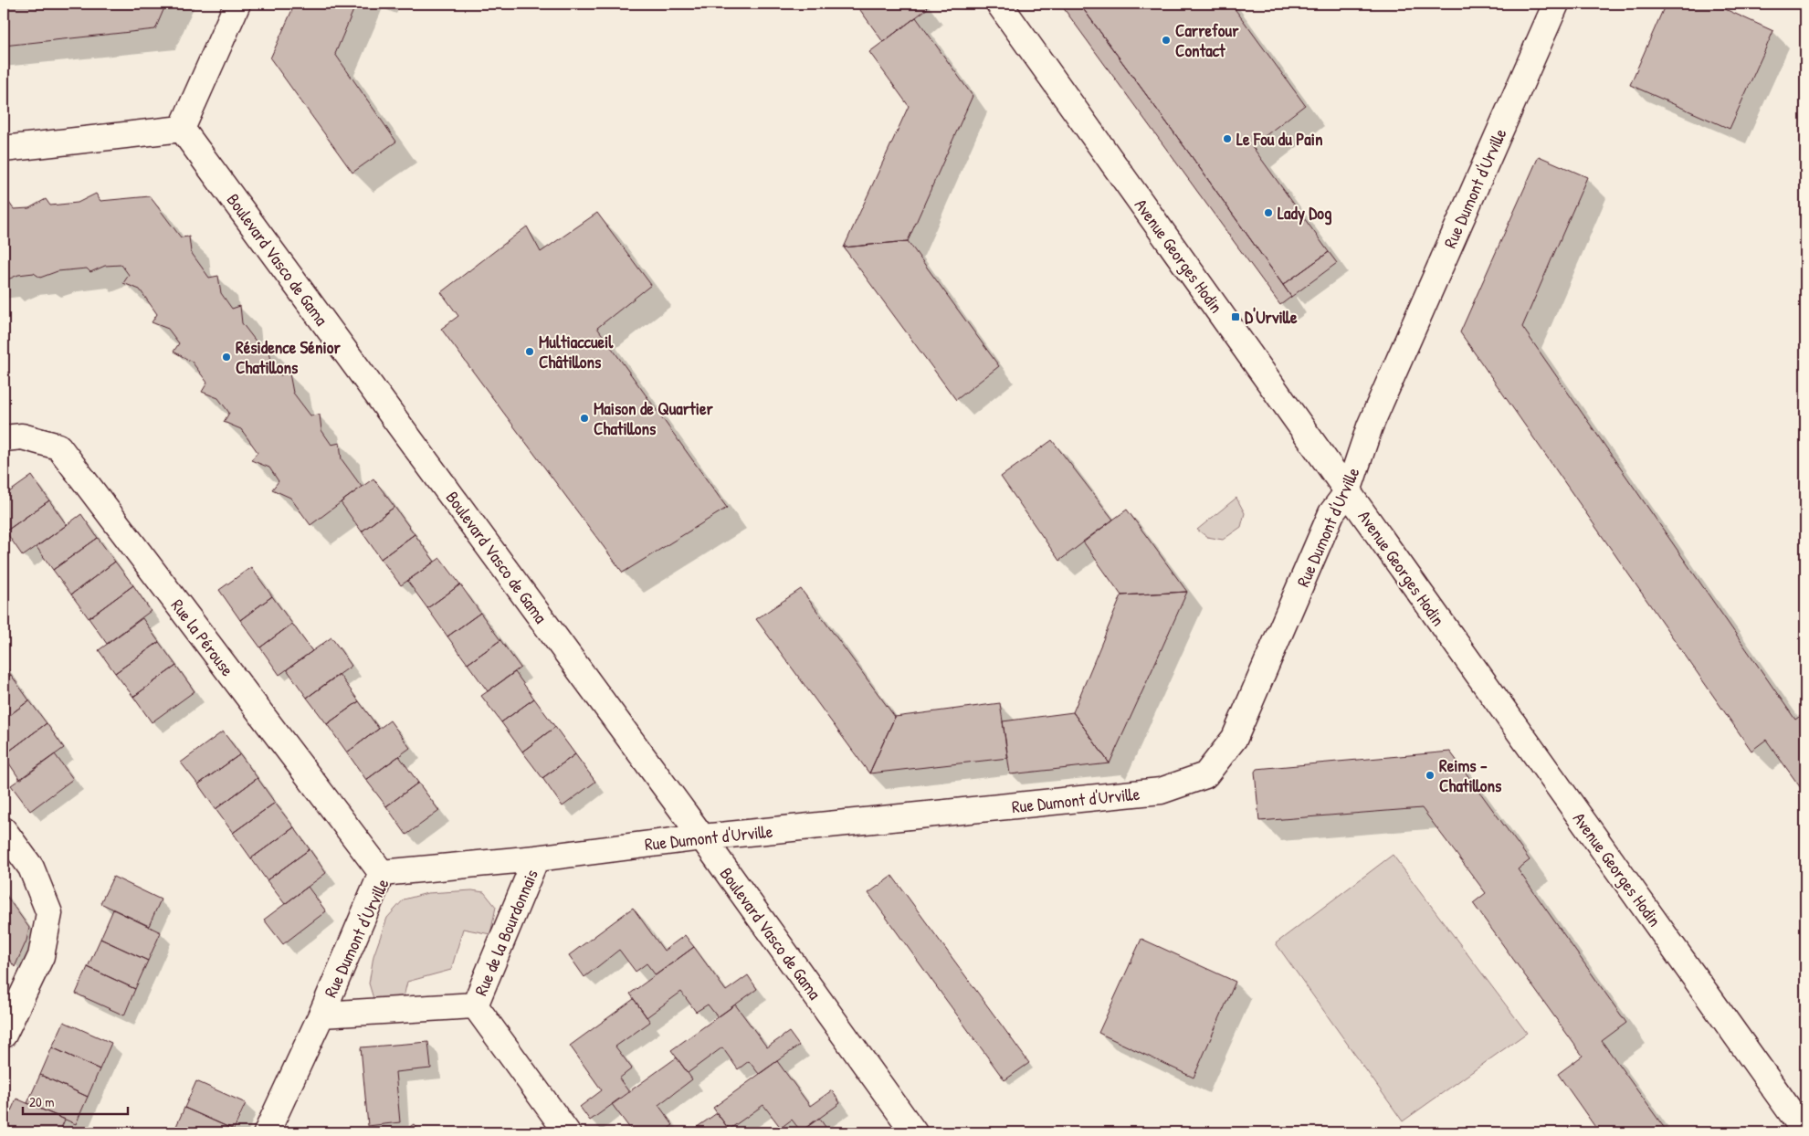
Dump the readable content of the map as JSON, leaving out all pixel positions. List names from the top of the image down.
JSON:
{
  "streets": {
    "street": [
      "Rue Dumont d'Urville",
      "Avenue Georges Hodin",
      "Boulevard Vasco de Gama",
      "Rue la Pérouse",
      "Rue de la Bourdonnais"
    ]
  },
  "crossings": [
    ["Rue Dumont d'Urville", "Avenue Georges Hodin"],
    ["Rue Dumont d'Urville", "Boulevard Vasco de Gama"],
    ["Rue Dumont d'Urville", "Rue la Pérouse"],
    ["Rue Dumont d'Urville", "Rue de la Bourdonnais"]
  ],
  "places": {
    "other": [
      "Carrefour Contact",
      "Le Fou du Pain",
      "Lady Dog",
      "Multiaccueil Châtillons",
      "Résidence Sénior Chatillons",
      "Maison de Quartier Chatillons",
      "Reims - Chatillons"
    ],
    "transit": ["D'Urville"]
  },
  "scale_bar": "20 m"
}
